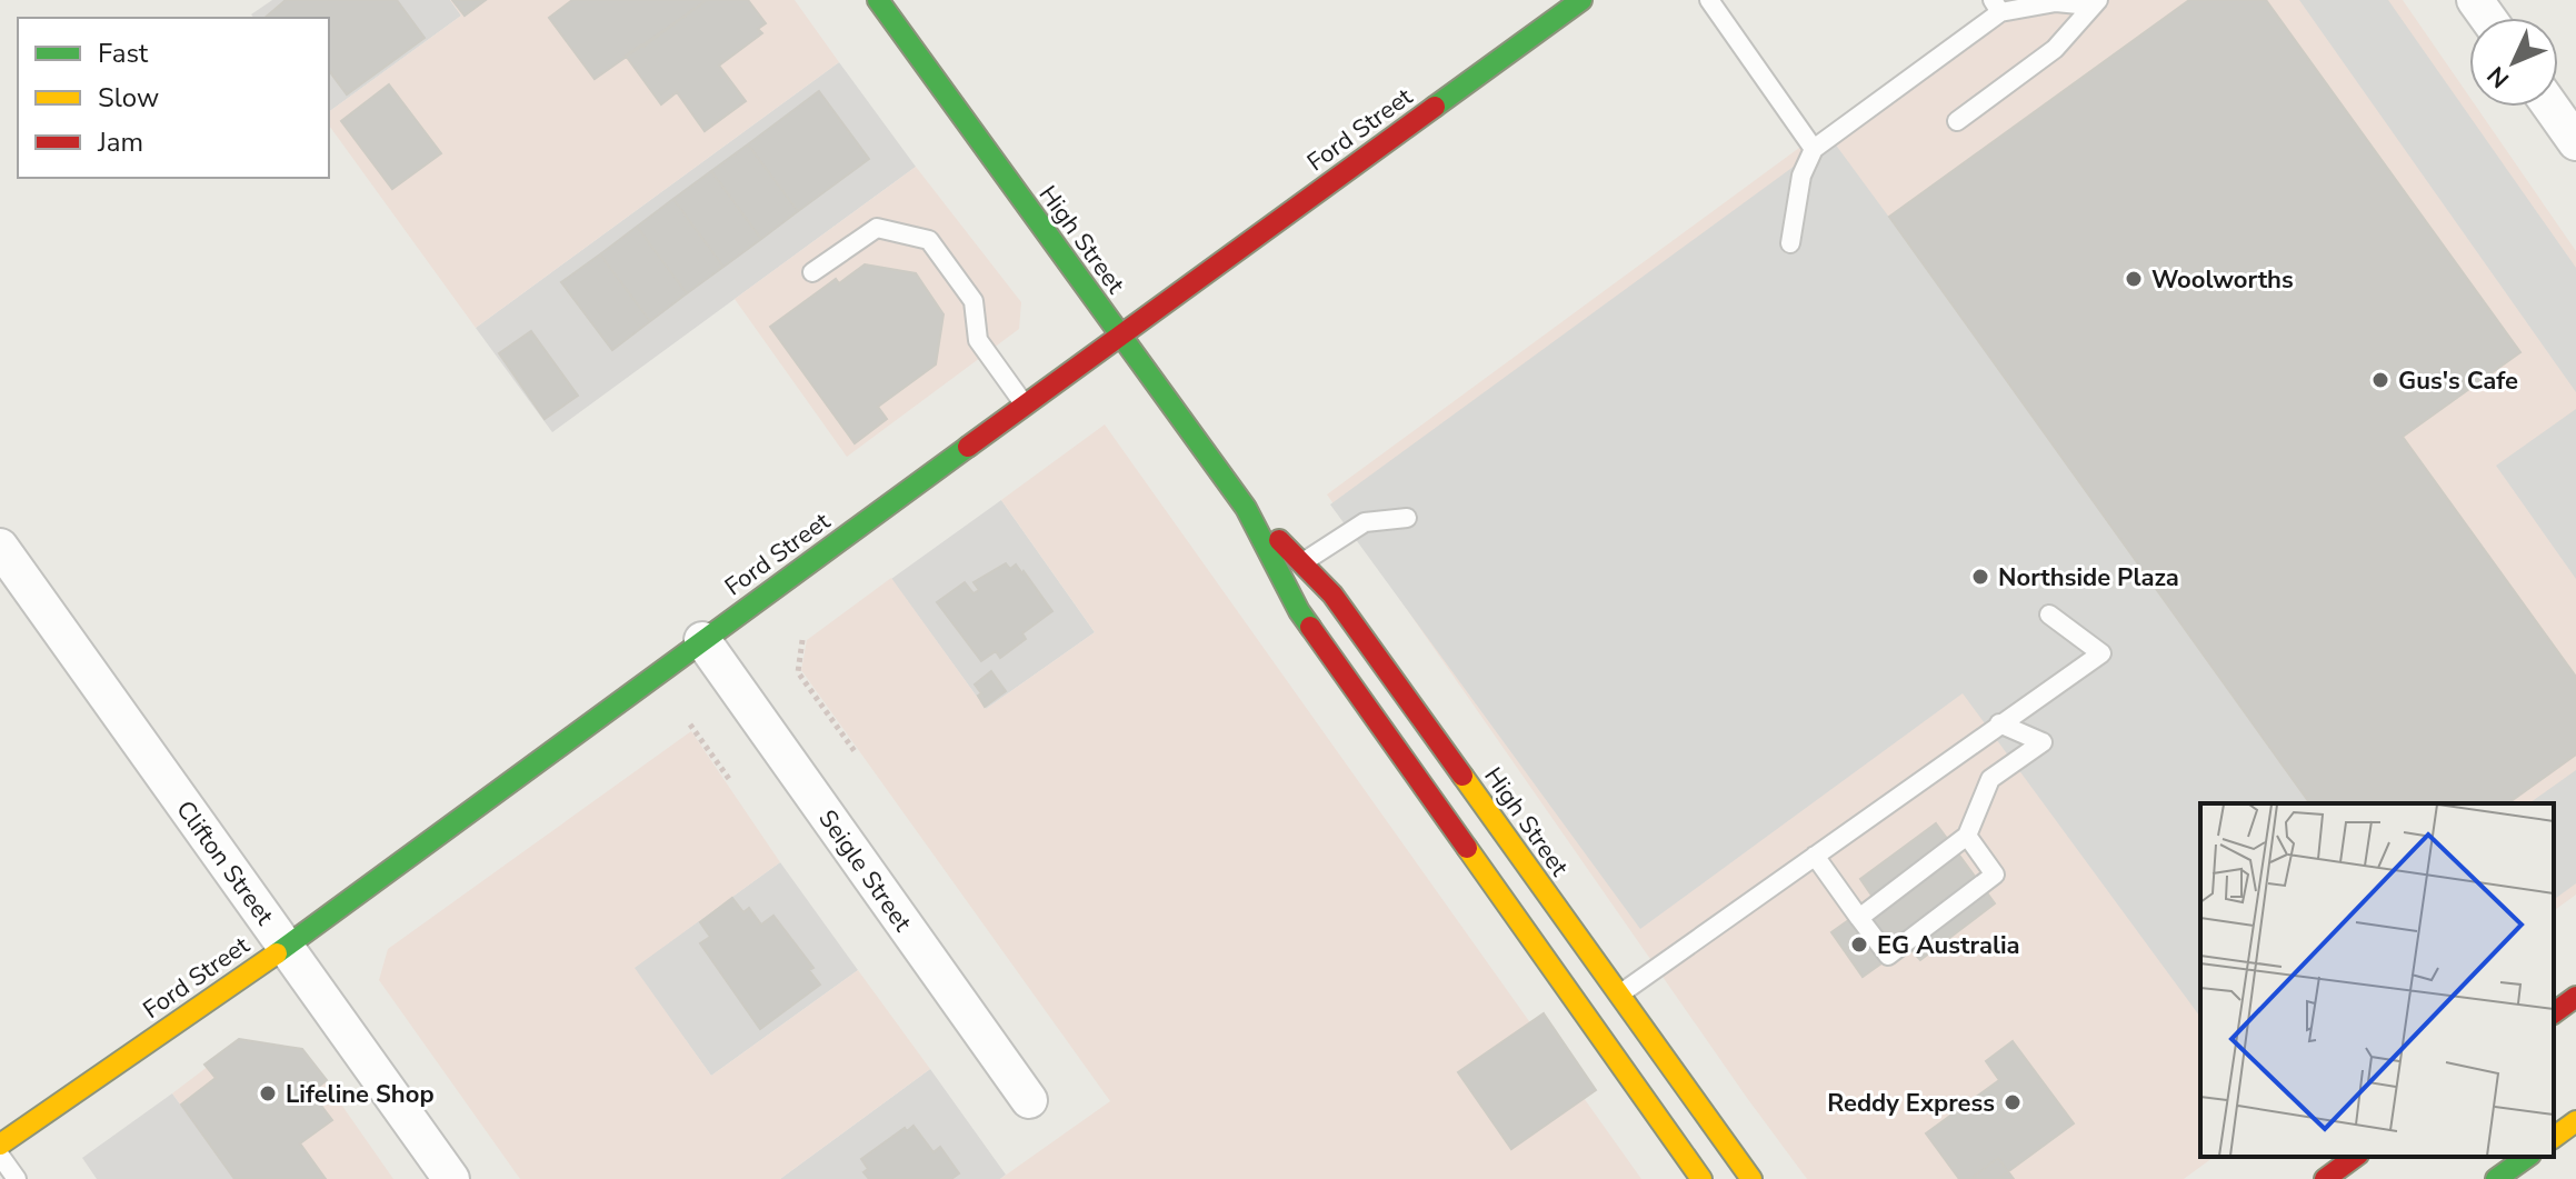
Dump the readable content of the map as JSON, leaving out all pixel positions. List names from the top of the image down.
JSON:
{
  "streets": {
    "main road": ["Ford Street", "High Street"],
    "street": ["Clifton Street", "Seigle Street"]
  },
  "crossings": [
    ["Ford Street", "High Street"],
    ["Ford Street", "Clifton Street"],
    ["Ford Street", "Seigle Street"]
  ],
  "places": [
    "Woolworths",
    "Gus's Cafe",
    "Northside Plaza",
    "EG Australia",
    "Lifeline Shop",
    "Reddy Express"
  ],
  "legend": ["Fast", "Slow", "Jam"],
  "north": "bottom left"
}
